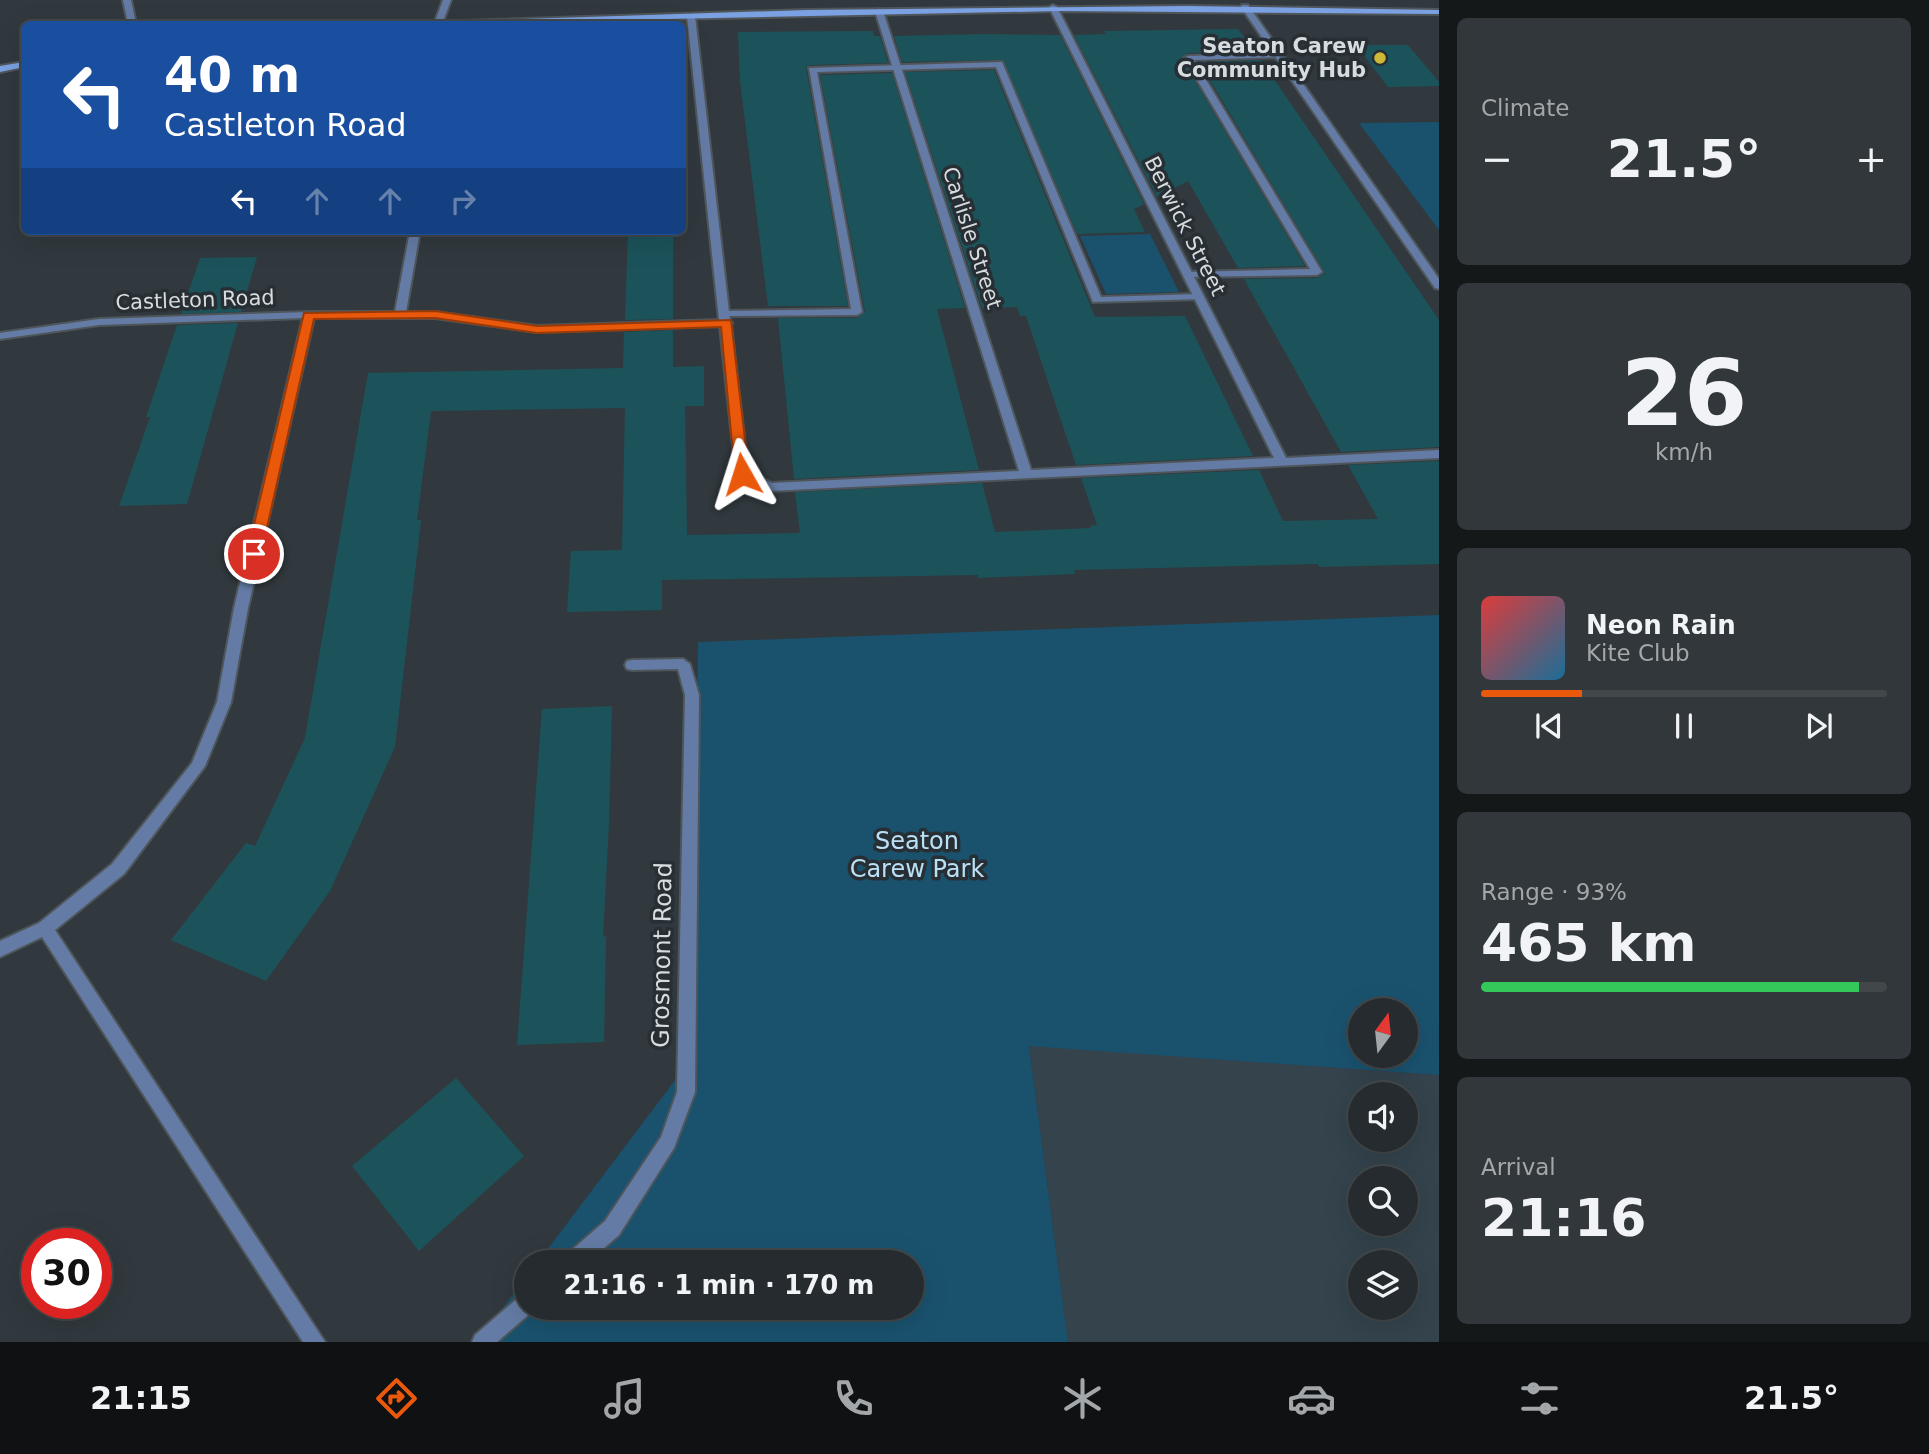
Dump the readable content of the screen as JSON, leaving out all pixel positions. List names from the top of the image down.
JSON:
{
  "streets": {
    "street": [
      "Berwick Street",
      "Carlisle Street",
      "Castleton Road",
      "Grosmont Road"
    ]
  },
  "crossings": [
    ["Carlisle Street", "Castleton Road"]
  ],
  "parks": ["Seaton Carew Park"],
  "places": ["Seaton Carew Community Hub"],
  "north": "top",
  "page": {
    "tile": [
      "Climate",
      ["26", "km/h"],
      ["Range · 93%", "465 km"],
      ["Arrival", "21:16"]
    ],
    "turn": ["40 m", "Castleton Road"],
    "heat": ["−", "21.5°", "+"],
    "song": ["Neon Rain", "Kite Club"],
    "limit": "30",
    "trip": "21:16 · 1 min · 170 m",
    "tabs": ["21:15", "21.5°"]
  }
}
